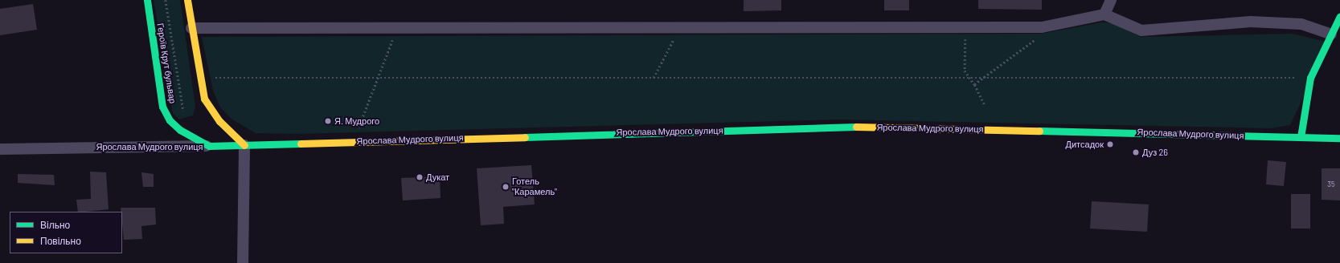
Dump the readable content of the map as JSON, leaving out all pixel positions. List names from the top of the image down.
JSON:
{
  "streets": {
    "street": ["Героїв Крут бульвар", "Ярослава Мудрого вулиця"]
  },
  "crossings": [
    ["Героїв Крут бульвар", "Ярослава Мудрого вулиця"]
  ],
  "places": [
    "Я. Мудрого",
    "Дитсадок",
    "Дуз 26",
    "Дукат",
    "Готель \"Карамель\""
  ],
  "house_numbers": ["35"],
  "legend": ["Вільно", "Повільно"]
}
